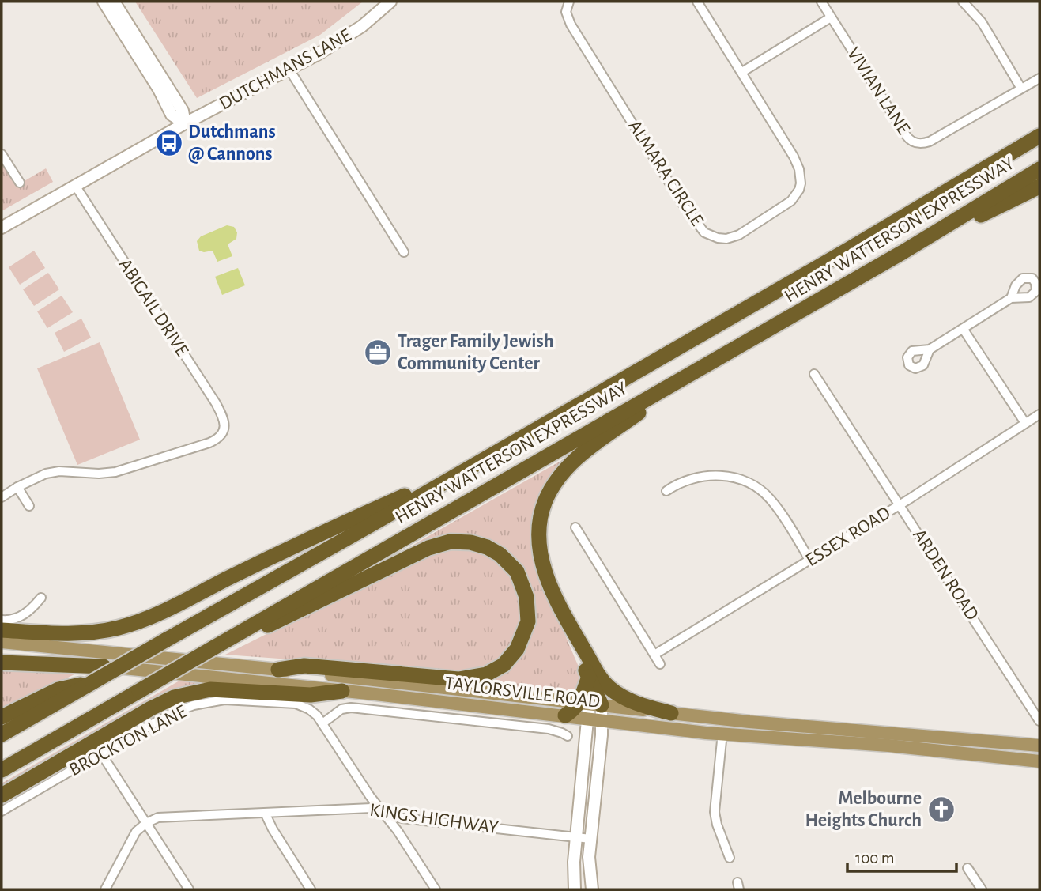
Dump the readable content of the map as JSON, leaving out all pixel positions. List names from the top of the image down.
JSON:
{
  "streets": {
    "highway": ["HENRY WATTERSON EXPRESSWAY"],
    "main road": ["DUTCHMANS LANE", "TAYLORSVILLE ROAD"],
    "street": [
      "VIVIAN LANE",
      "ALMARA CIRCLE",
      "ABIGAIL DRIVE",
      "ESSEX ROAD",
      "ARDEN ROAD",
      "BROCKTON LANE",
      "KINGS HIGHWAY"
    ]
  },
  "crossings": [
    ["DUTCHMANS LANE", "ABIGAIL DRIVE"],
    ["ESSEX ROAD", "ARDEN ROAD"],
    ["TAYLORSVILLE ROAD", "BROCKTON LANE"],
    ["BROCKTON LANE", "KINGS HIGHWAY"]
  ],
  "places": {
    "bus stop": ["Dutchmans @ Cannons"],
    "office": ["Trager Family Jewish Community Center"],
    "church": ["Melbourne Heights Church"]
  },
  "scale_bar": "100 m"
}
